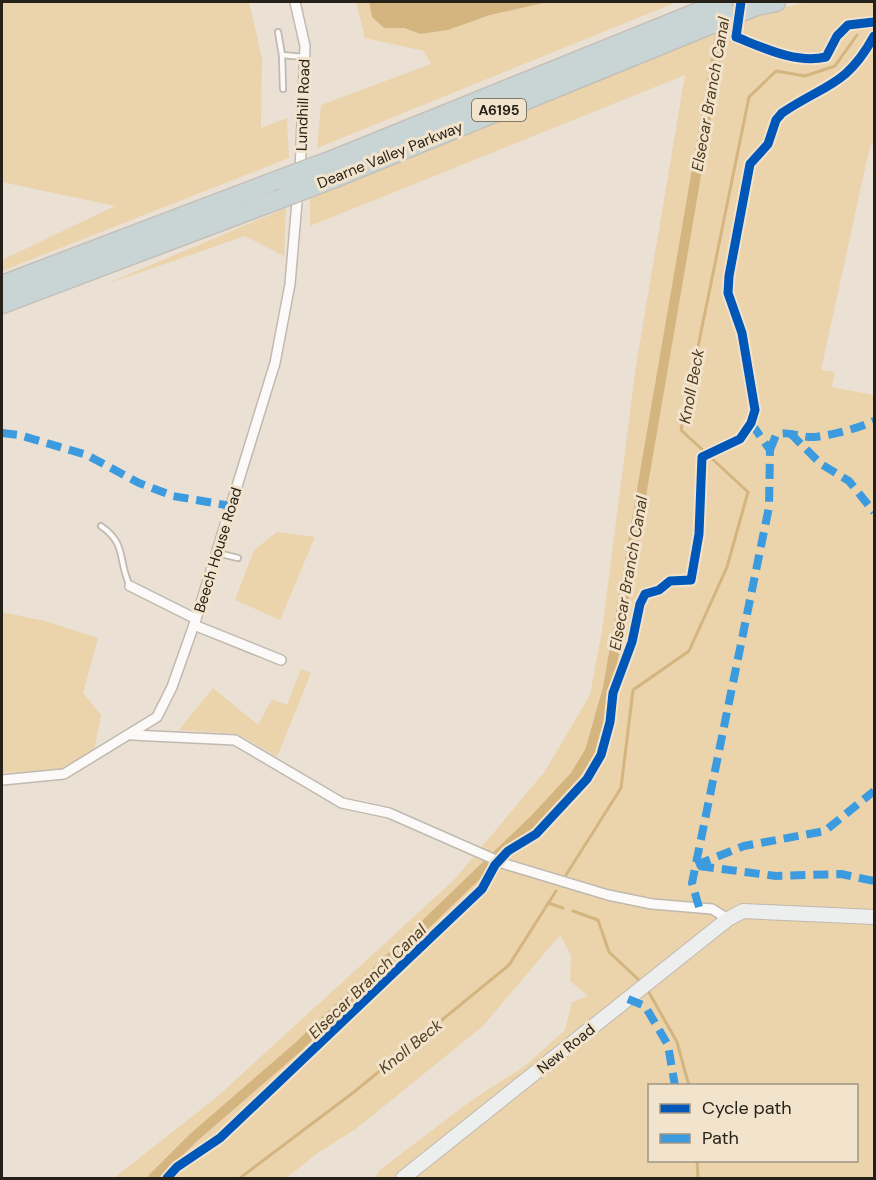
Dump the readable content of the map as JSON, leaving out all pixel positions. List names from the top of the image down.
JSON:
{
  "streets": {
    "highway": ["A6195", "Dearne Valley Parkway"],
    "main road": ["New Road"],
    "street": ["Lundhill Road", "Beech House Road"]
  },
  "crossings": [
    ["Lundhill Road", "Beech House Road"]
  ],
  "water": ["Elsecar Branch Canal", "Knoll Beck"],
  "legend": ["Cycle path", "Path"]
}
